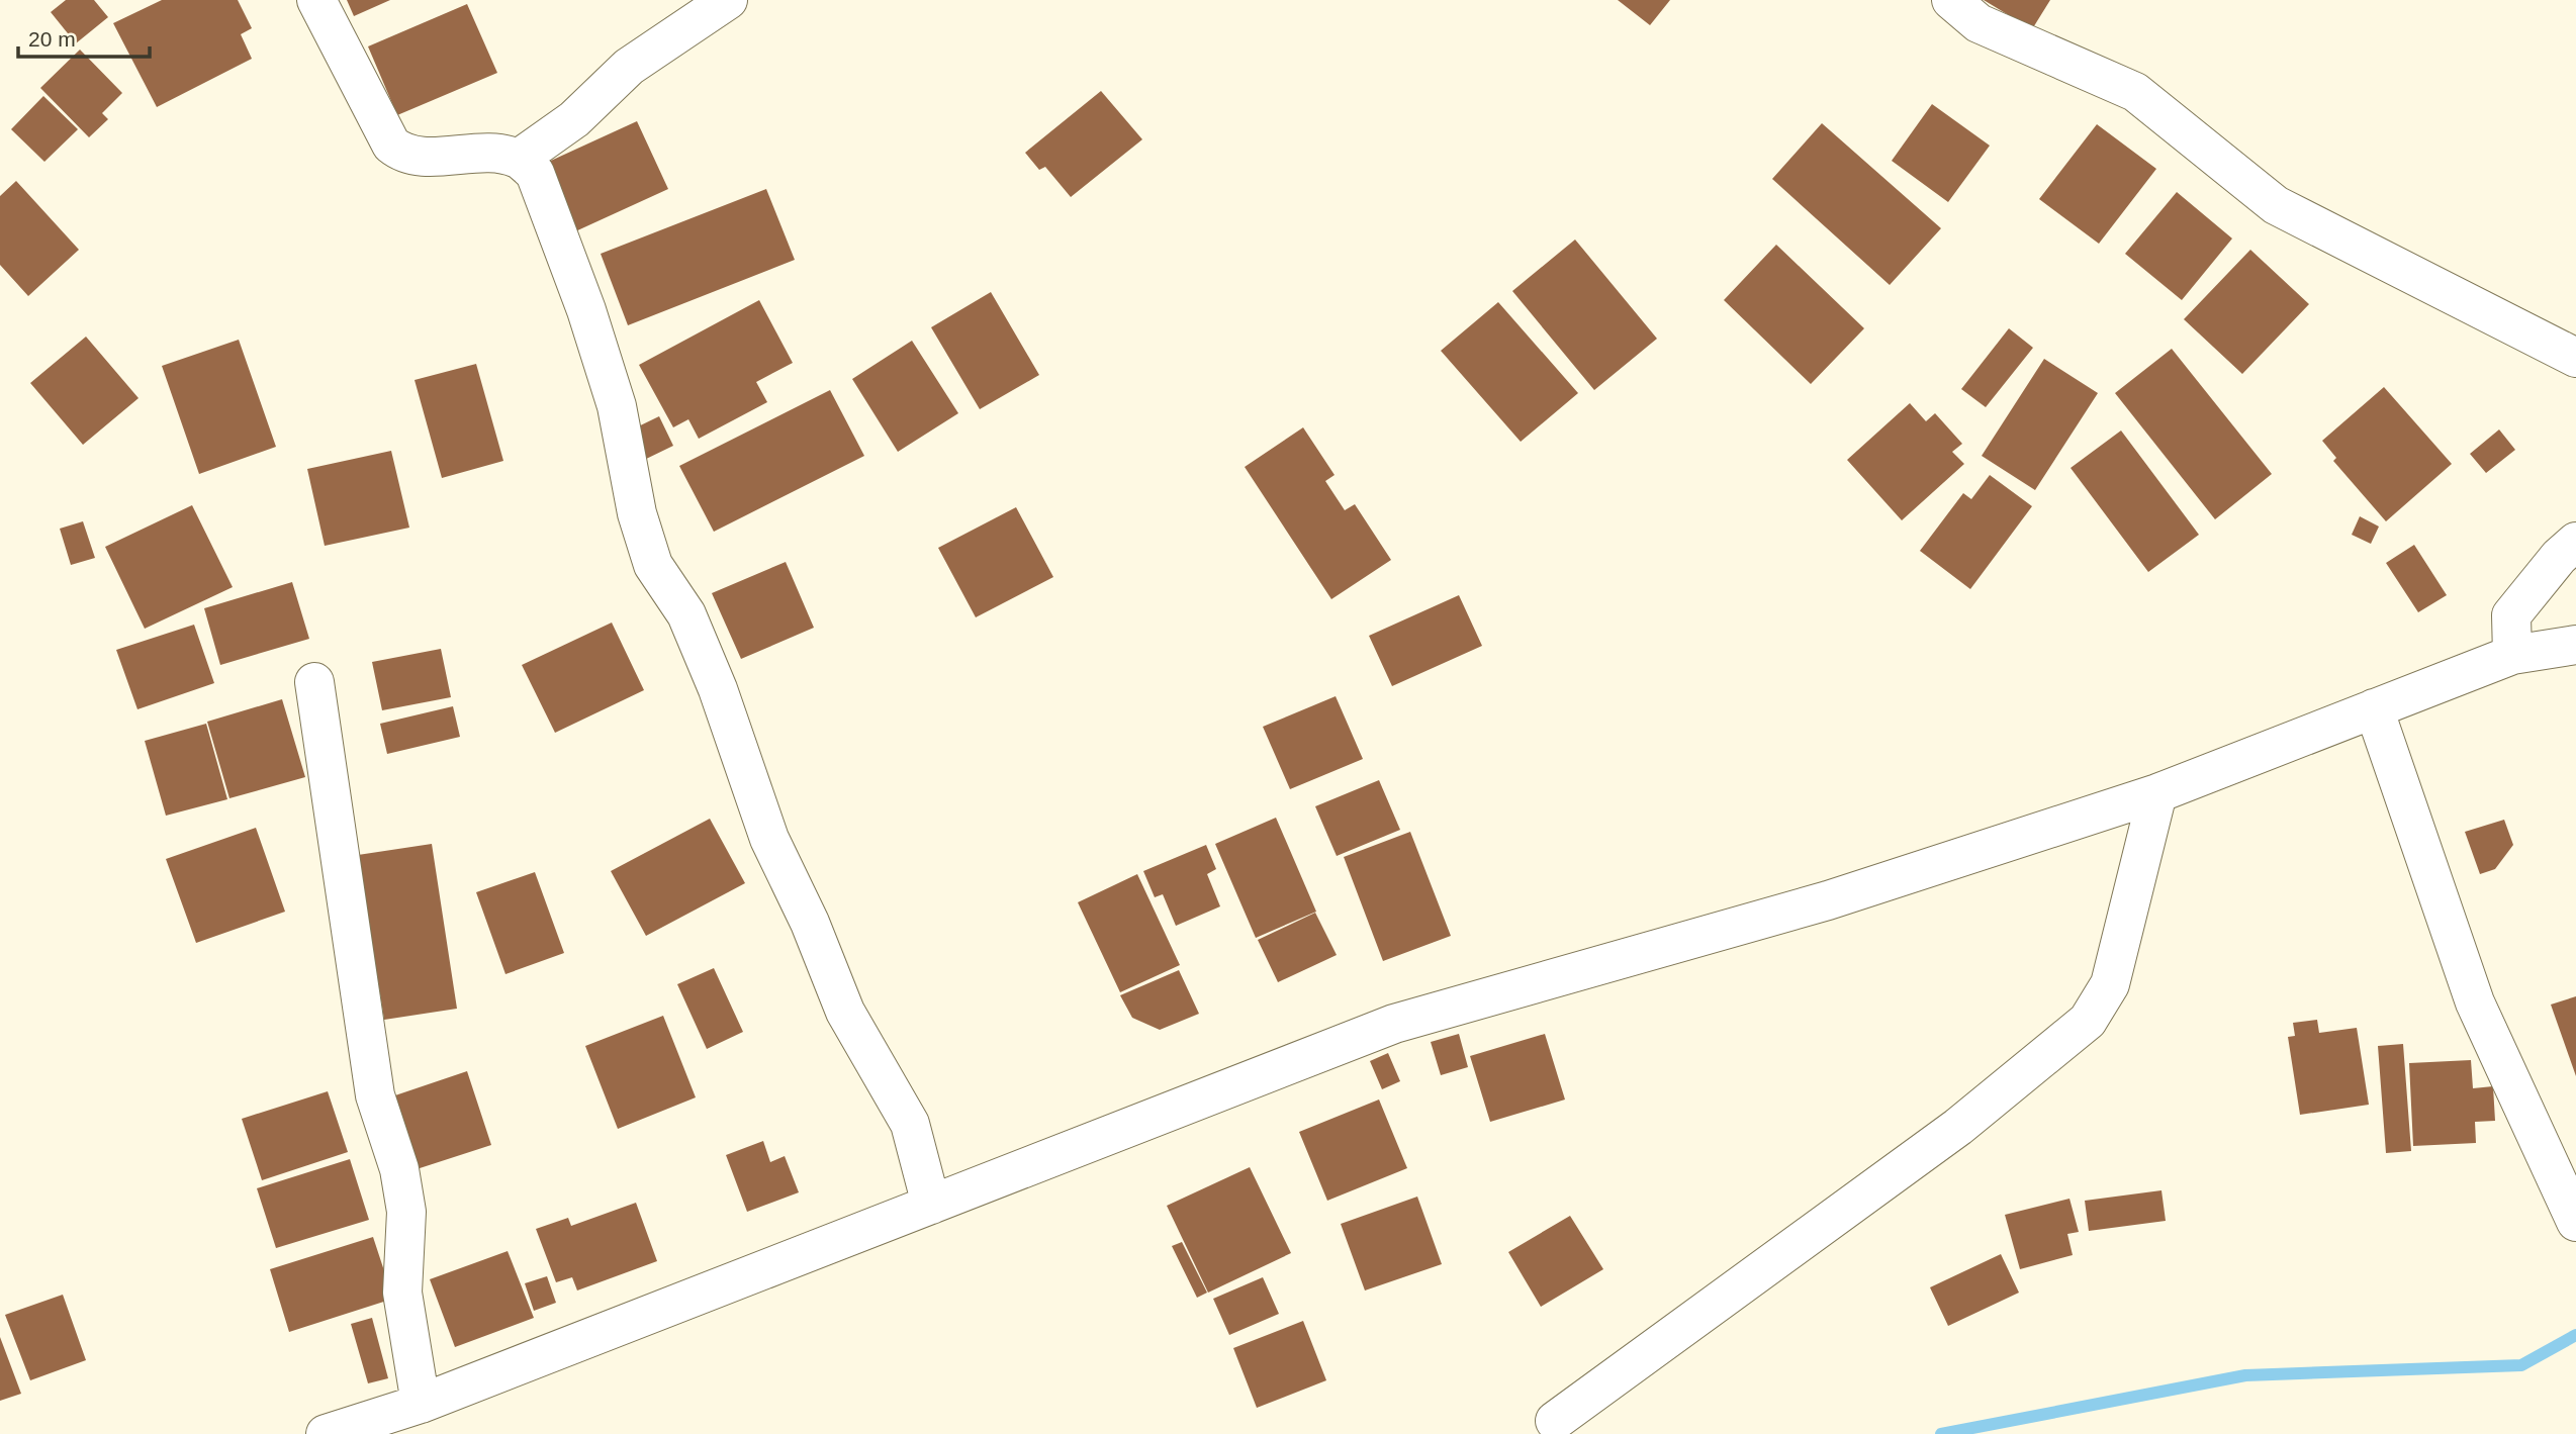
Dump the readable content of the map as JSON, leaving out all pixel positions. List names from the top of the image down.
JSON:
{
  "scale_bar": "20 m"
}
